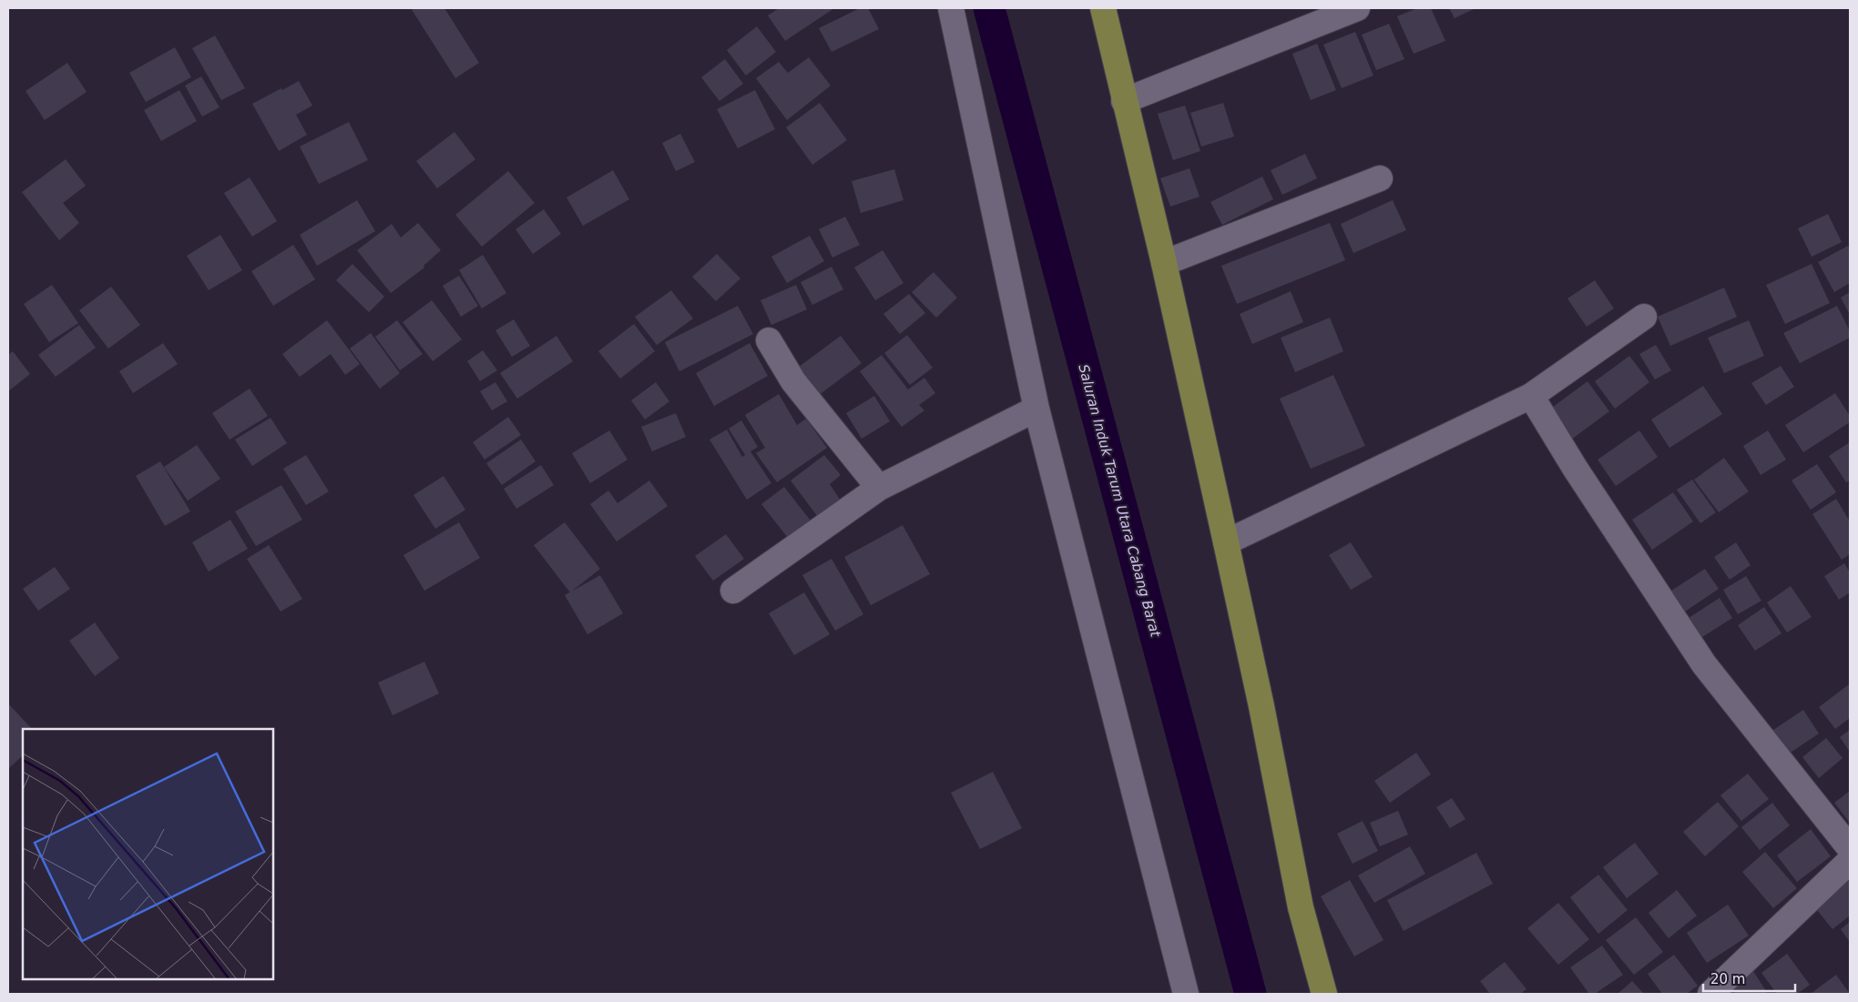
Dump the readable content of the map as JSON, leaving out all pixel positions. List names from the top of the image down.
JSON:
{
  "water": ["Saluran Induk Tarum Utara Cabang Barat"],
  "scale_bar": "20 m"
}
